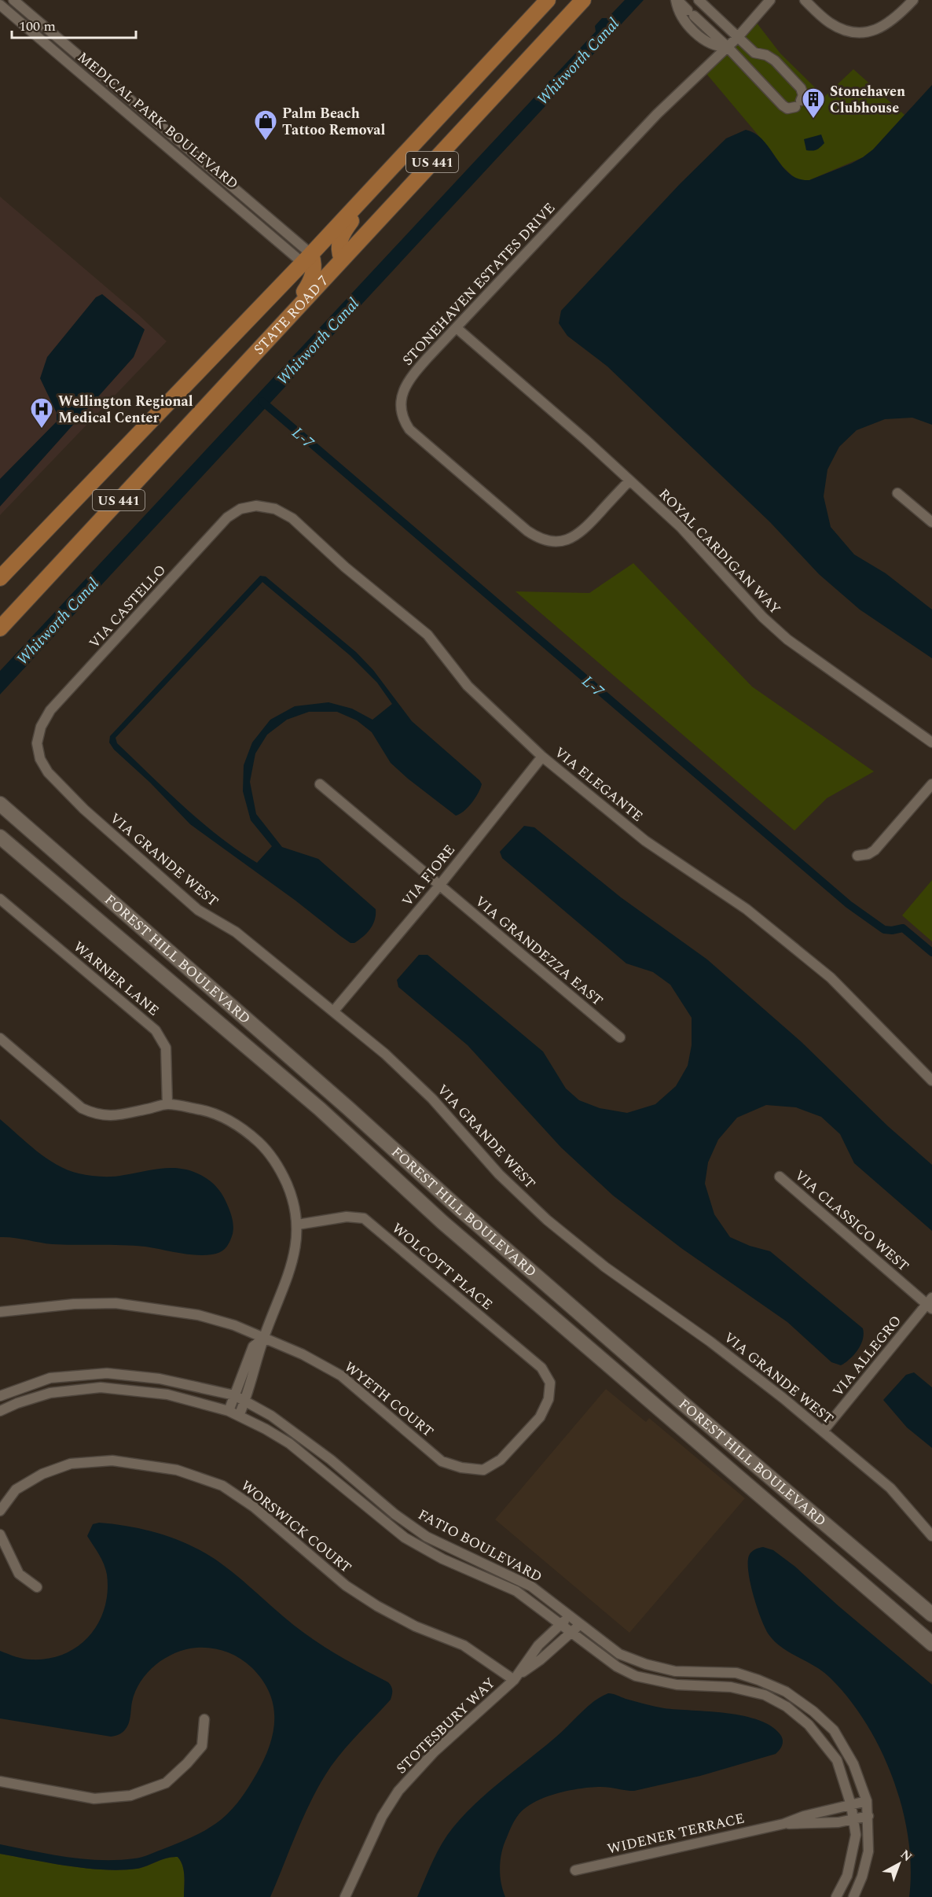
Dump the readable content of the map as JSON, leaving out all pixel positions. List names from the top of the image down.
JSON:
{
  "streets": {
    "main road": ["US 441", "STATE ROAD 7", "FOREST HILL BOULEVARD"],
    "street": [
      "MEDICAL PARK BOULEVARD",
      "STONEHAVEN ESTATES DRIVE",
      "ROYAL CARDIGAN WAY",
      "VIA CASTELLO",
      "VIA ELEGANTE",
      "VIA GRANDE WEST",
      "VIA FIORE",
      "VIA GRANDEZZA EAST",
      "WARNER LANE",
      "VIA CLASSICO WEST",
      "WOLCOTT PLACE",
      "VIA ALLEGRO",
      "WYETH COURT",
      "WORSWICK COURT",
      "FATIO BOULEVARD",
      "STOTESBURY WAY",
      "WIDENER TERRACE"
    ]
  },
  "crossings": [
    ["MEDICAL PARK BOULEVARD", "STATE ROAD 7"],
    ["STONEHAVEN ESTATES DRIVE", "ROYAL CARDIGAN WAY"],
    ["VIA CASTELLO", "VIA ELEGANTE"],
    ["VIA CASTELLO", "VIA GRANDE WEST"],
    ["VIA ELEGANTE", "VIA FIORE"],
    ["VIA GRANDE WEST", "VIA FIORE"],
    ["VIA GRANDE WEST", "VIA ALLEGRO"],
    ["VIA FIORE", "VIA GRANDEZZA EAST"],
    ["VIA CLASSICO WEST", "VIA ALLEGRO"],
    ["WOLCOTT PLACE", "WYETH COURT"],
    ["WORSWICK COURT", "STOTESBURY WAY"],
    ["FATIO BOULEVARD", "STOTESBURY WAY"],
    ["FATIO BOULEVARD", "WIDENER TERRACE"]
  ],
  "water": ["Whitworth Canal", "L-7"],
  "places": {
    "building": ["Stonehaven Clubhouse"],
    "shop": ["Palm Beach Tattoo Removal"],
    "hospital": ["Wellington Regional Medical Center"]
  },
  "scale_bar": "100 m",
  "north": "top right"
}
